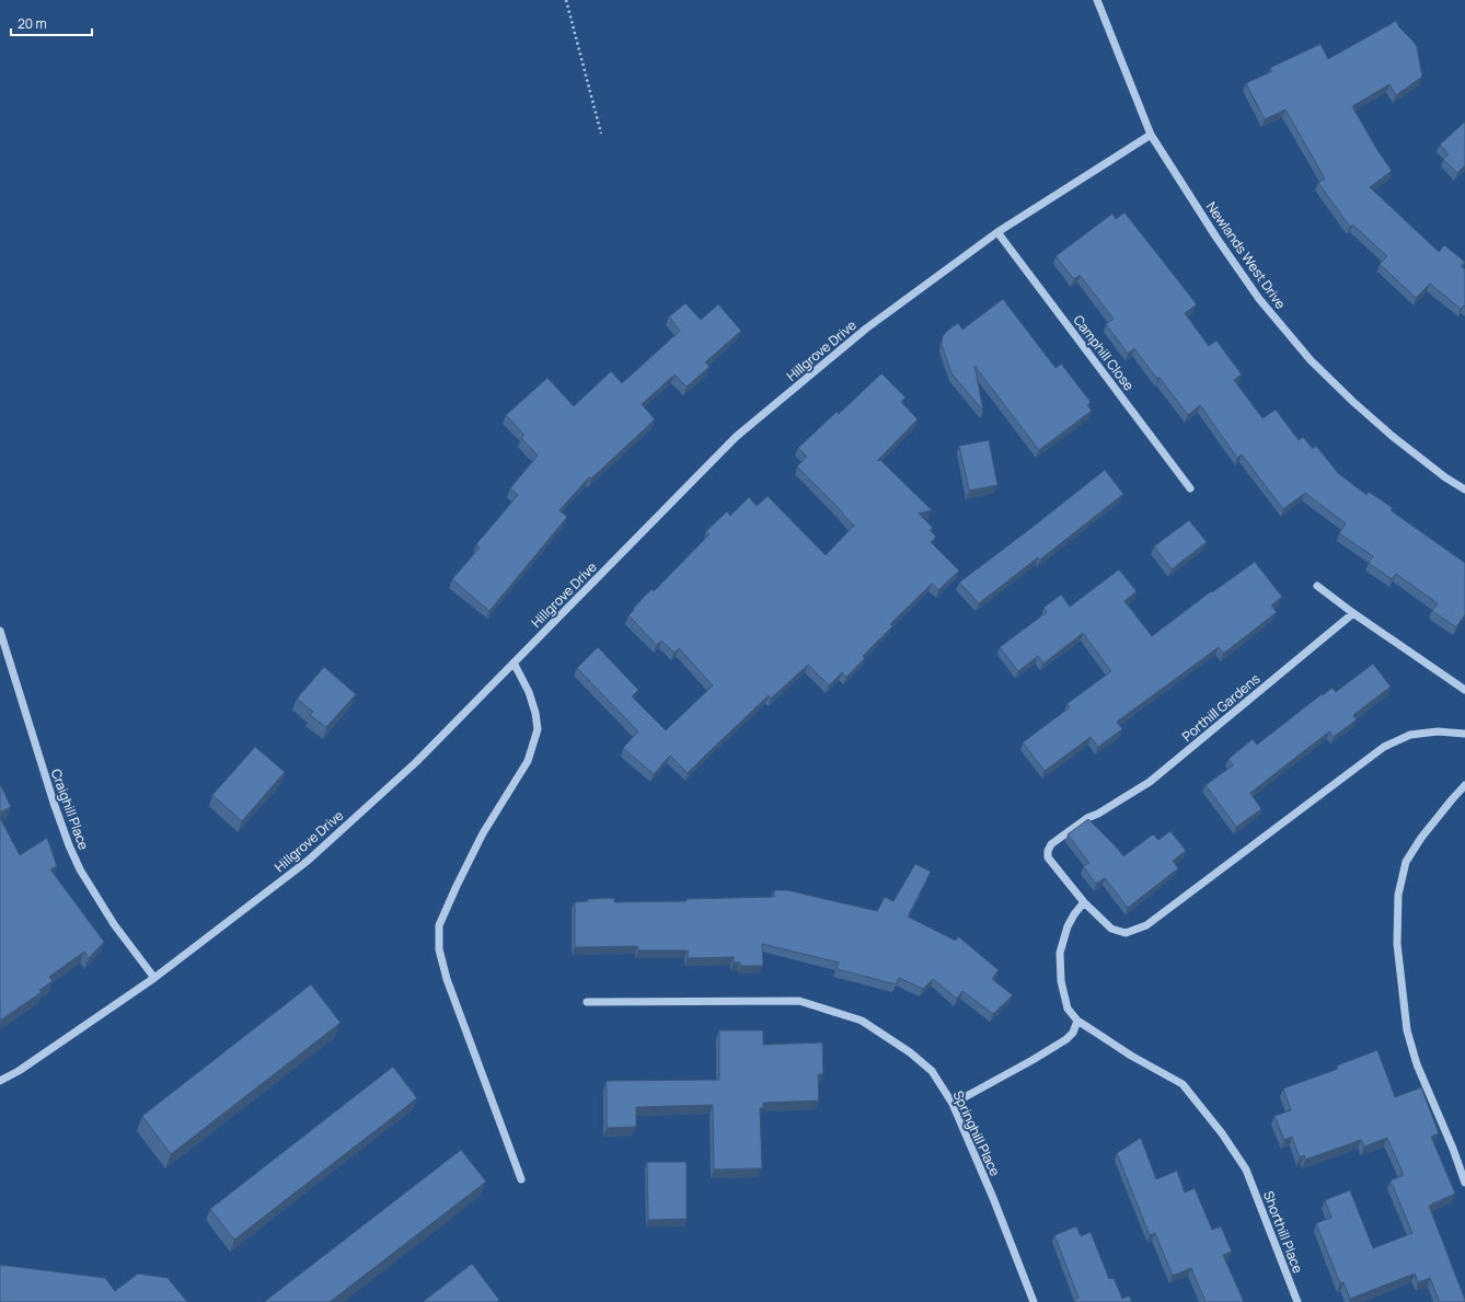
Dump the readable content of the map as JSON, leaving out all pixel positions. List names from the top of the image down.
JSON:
{
  "streets": {
    "street": [
      "Newlands West Drive",
      "Hillgrove Drive",
      "Camphill Close",
      "Porthill Gardens",
      "Craighill Place",
      "Springhill Place",
      "Shorthill Place"
    ]
  },
  "crossings": [
    ["Newlands West Drive", "Hillgrove Drive"],
    ["Hillgrove Drive", "Camphill Close"],
    ["Hillgrove Drive", "Craighill Place"]
  ],
  "scale_bar": "20 m"
}
